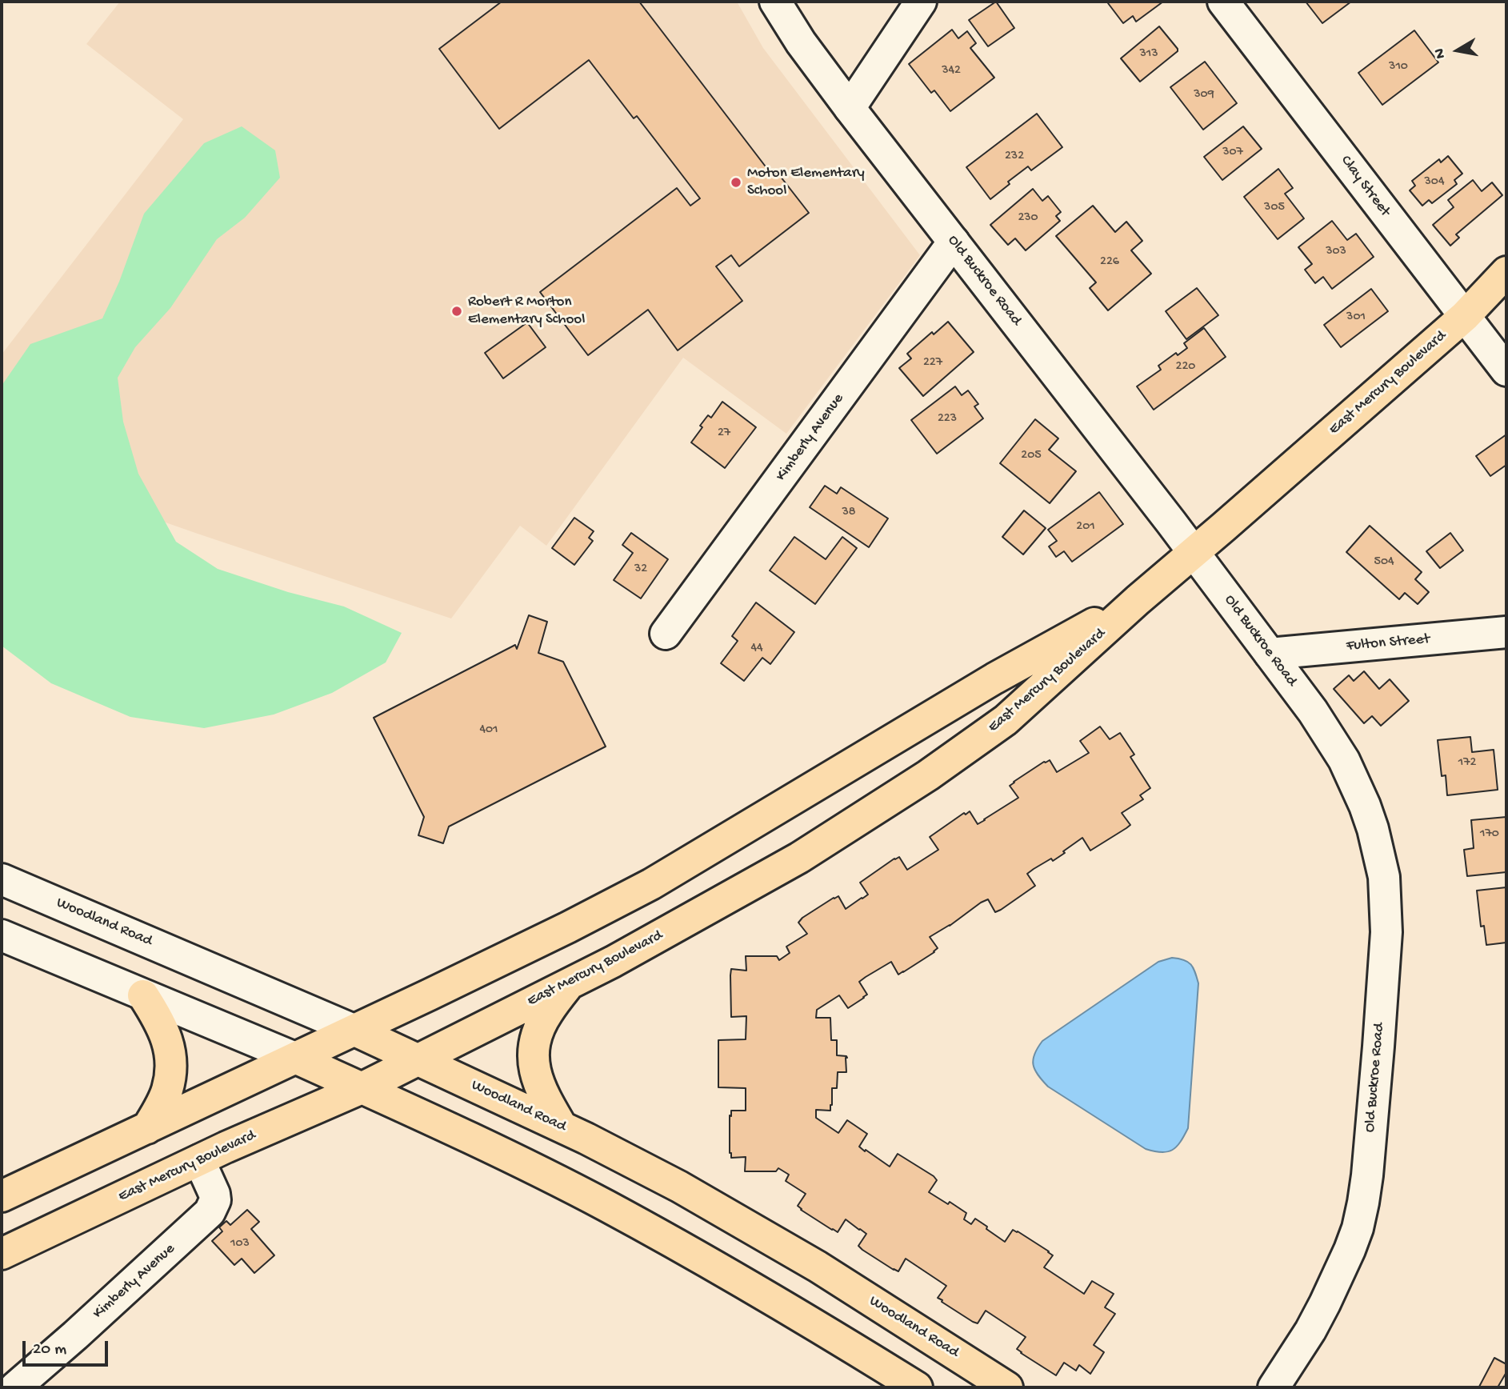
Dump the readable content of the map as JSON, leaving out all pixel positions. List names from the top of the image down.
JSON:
{
  "streets": {
    "main road": ["East Mercury Boulevard", "Woodland Road"],
    "street": [
      "Clay Street",
      "Old Buckroe Road",
      "Kimberly Avenue",
      "Fulton Street"
    ]
  },
  "crossings": [
    ["Clay Street", "East Mercury Boulevard"],
    ["Old Buckroe Road", "East Mercury Boulevard"],
    ["Old Buckroe Road", "Kimberly Avenue"],
    ["Old Buckroe Road", "Fulton Street"],
    ["East Mercury Boulevard", "Kimberly Avenue"],
    ["East Mercury Boulevard", "Woodland Road"]
  ],
  "places": ["Moton Elementary School", "Robert R Morton Elementary School"],
  "house_numbers": [
    "313",
    "310",
    "342",
    "309",
    "307",
    "232",
    "304",
    "305",
    "230",
    "303",
    "226",
    "301",
    "227",
    "220",
    "223",
    "27",
    "205",
    "38",
    "201",
    "504",
    "32",
    "44",
    "401",
    "172",
    "170",
    "103"
  ],
  "scale_bar": "20 m",
  "north": "left"
}
